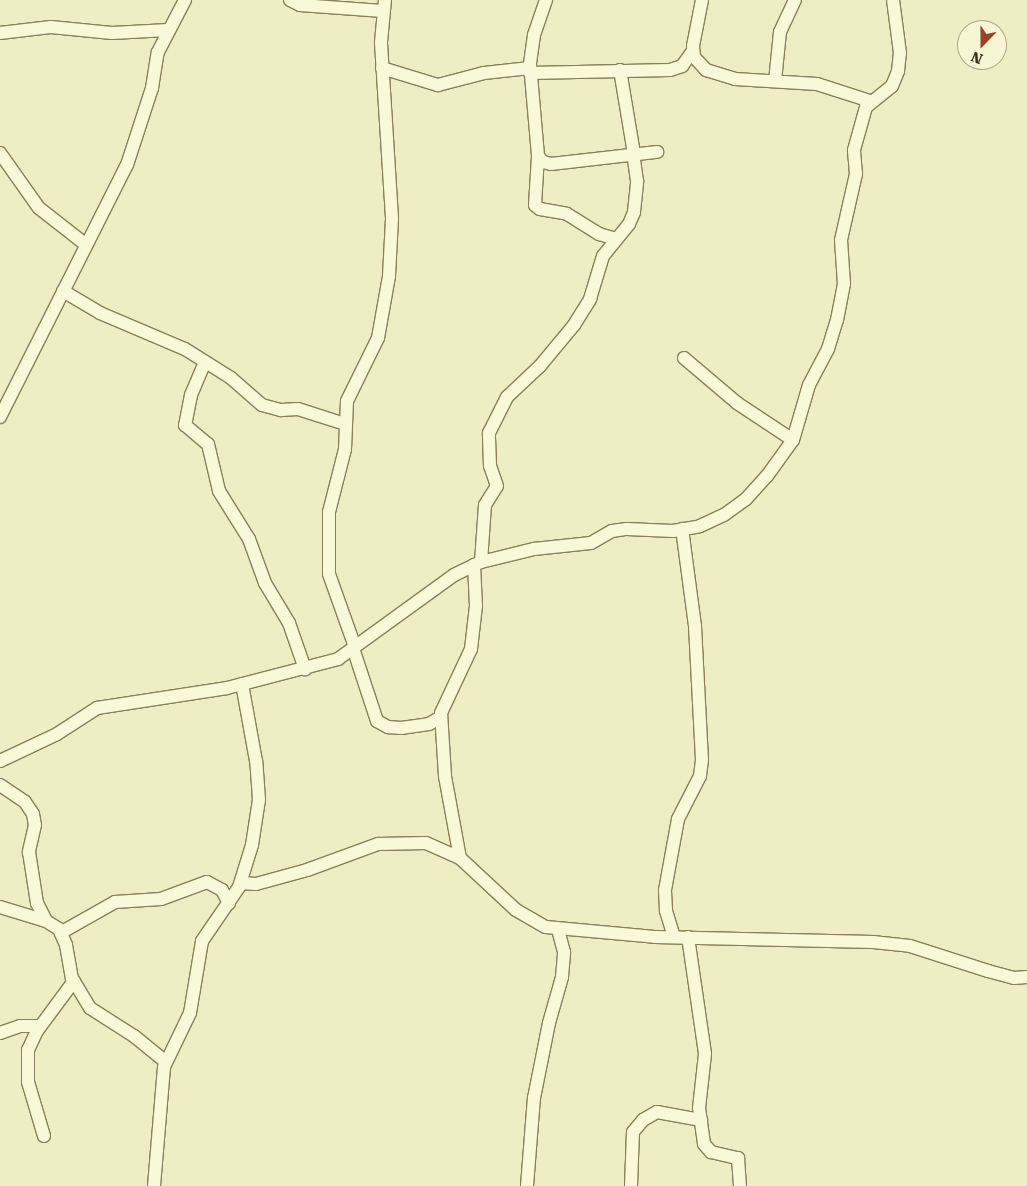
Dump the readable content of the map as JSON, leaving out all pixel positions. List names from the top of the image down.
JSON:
{
  "north": "bottom"
}
